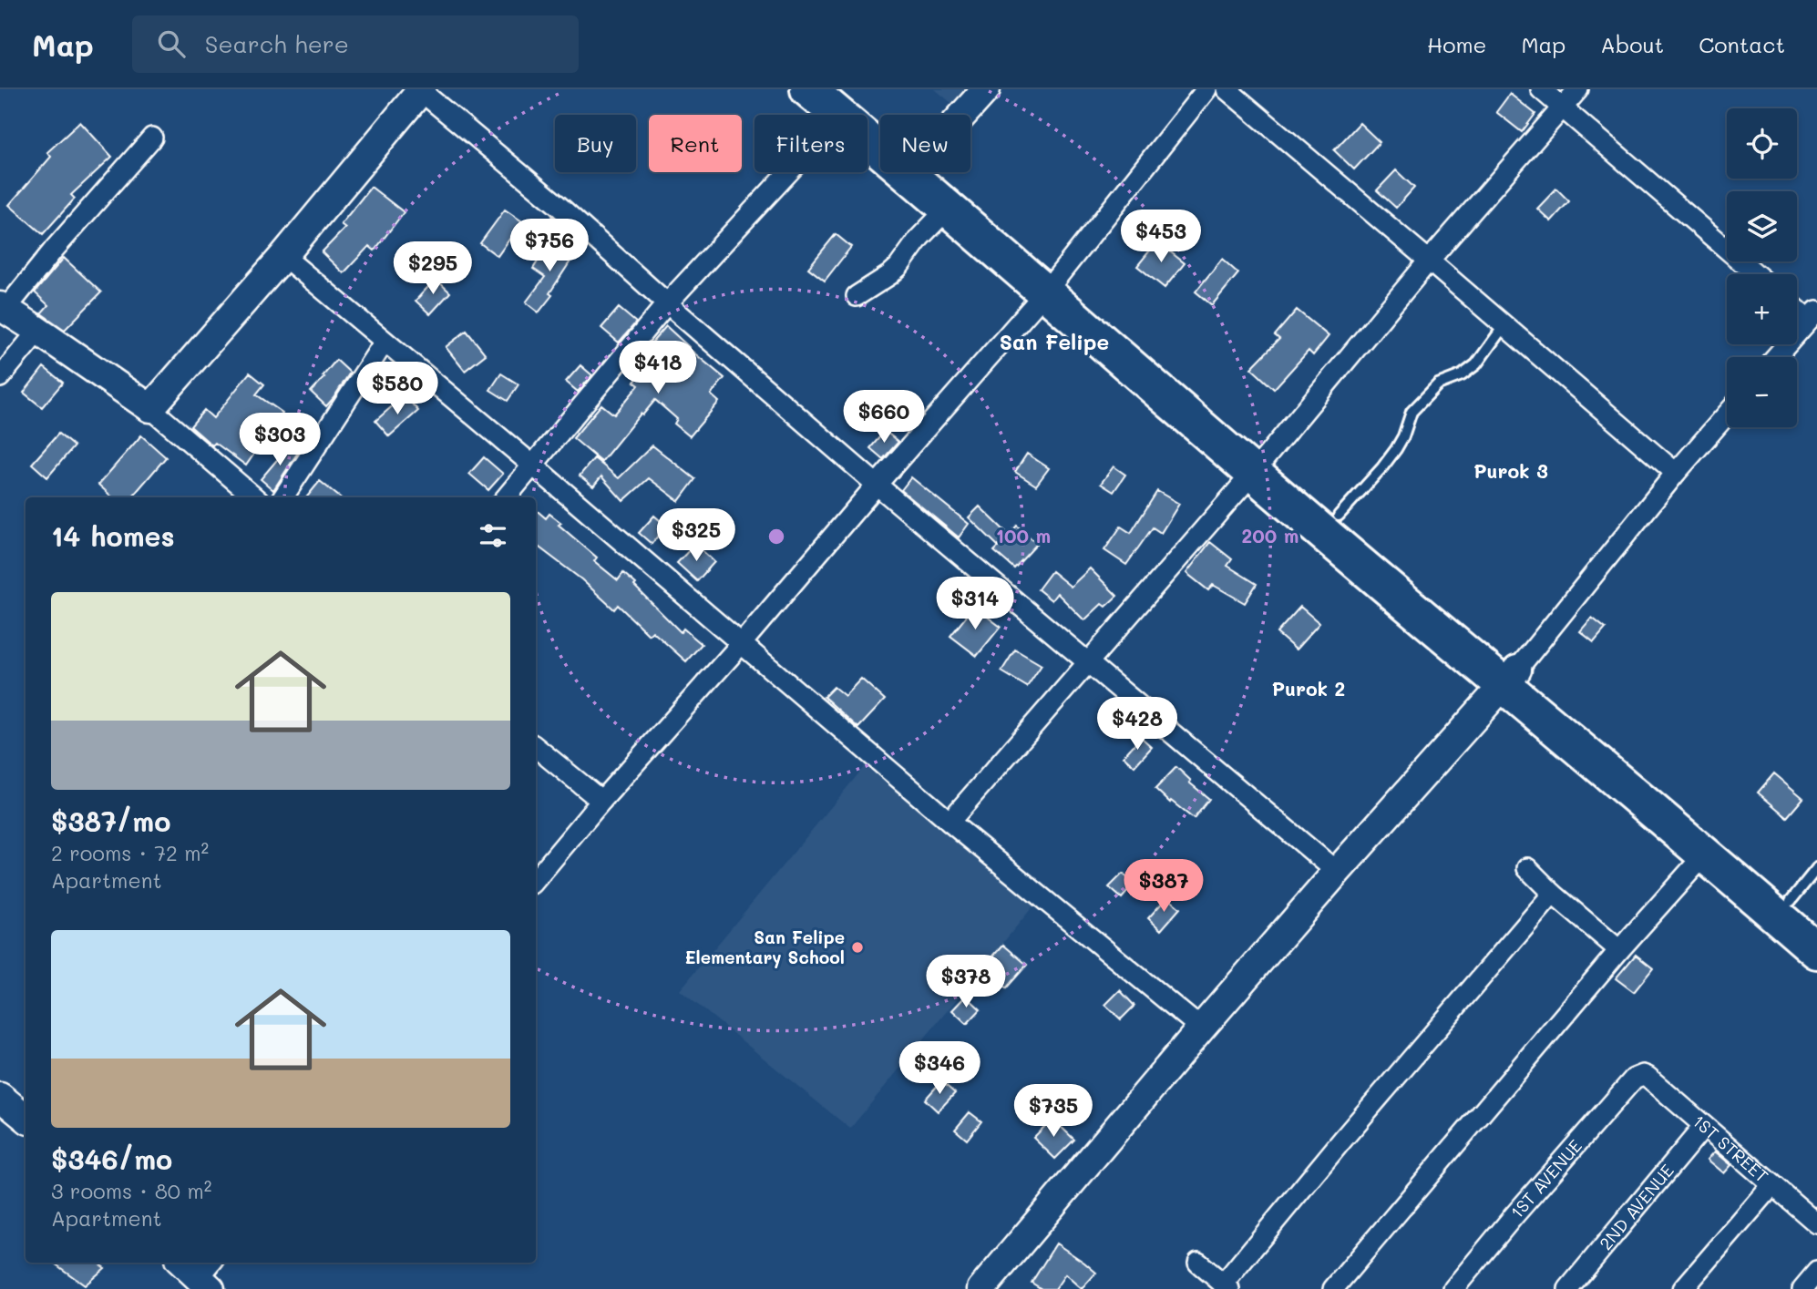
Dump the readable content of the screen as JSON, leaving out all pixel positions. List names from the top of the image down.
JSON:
{
  "streets": {
    "street": ["1ST STREET", "1ST AVENUE", "2ND AVENUE"]
  },
  "crossings": [
    ["1ST STREET", "1ST AVENUE"],
    ["1ST STREET", "2ND AVENUE"]
  ],
  "districts": ["San Felipe", "Purok 3", "Purok 2"],
  "places": ["San Felipe Elementary School"],
  "page": {
    "header": "Map",
    "search": "Search here",
    "nav": [
      "Home",
      "Map",
      "About",
      "Contact"
    ],
    "map_buttons": ["+", "−"],
    "chip": [
      "Buy",
      "Rent",
      "Filters",
      "New"
    ],
    "price": [
      "$453",
      "$756",
      "$295",
      "$418",
      "$580",
      "$660",
      "$303",
      "$325",
      "$314",
      "$428",
      "$387",
      "$378",
      "$346",
      "$735"
    ],
    "heading": "14 homes",
    "list": [
      {
        "name": "$387/mo",
        "note": "2 rooms · 72 m² · Apartment"
      },
      {
        "name": "$346/mo",
        "note": "3 rooms · 80 m² · Apartment"
      }
    ]
  },
  "rings": ["100 m", "200 m"]
}
